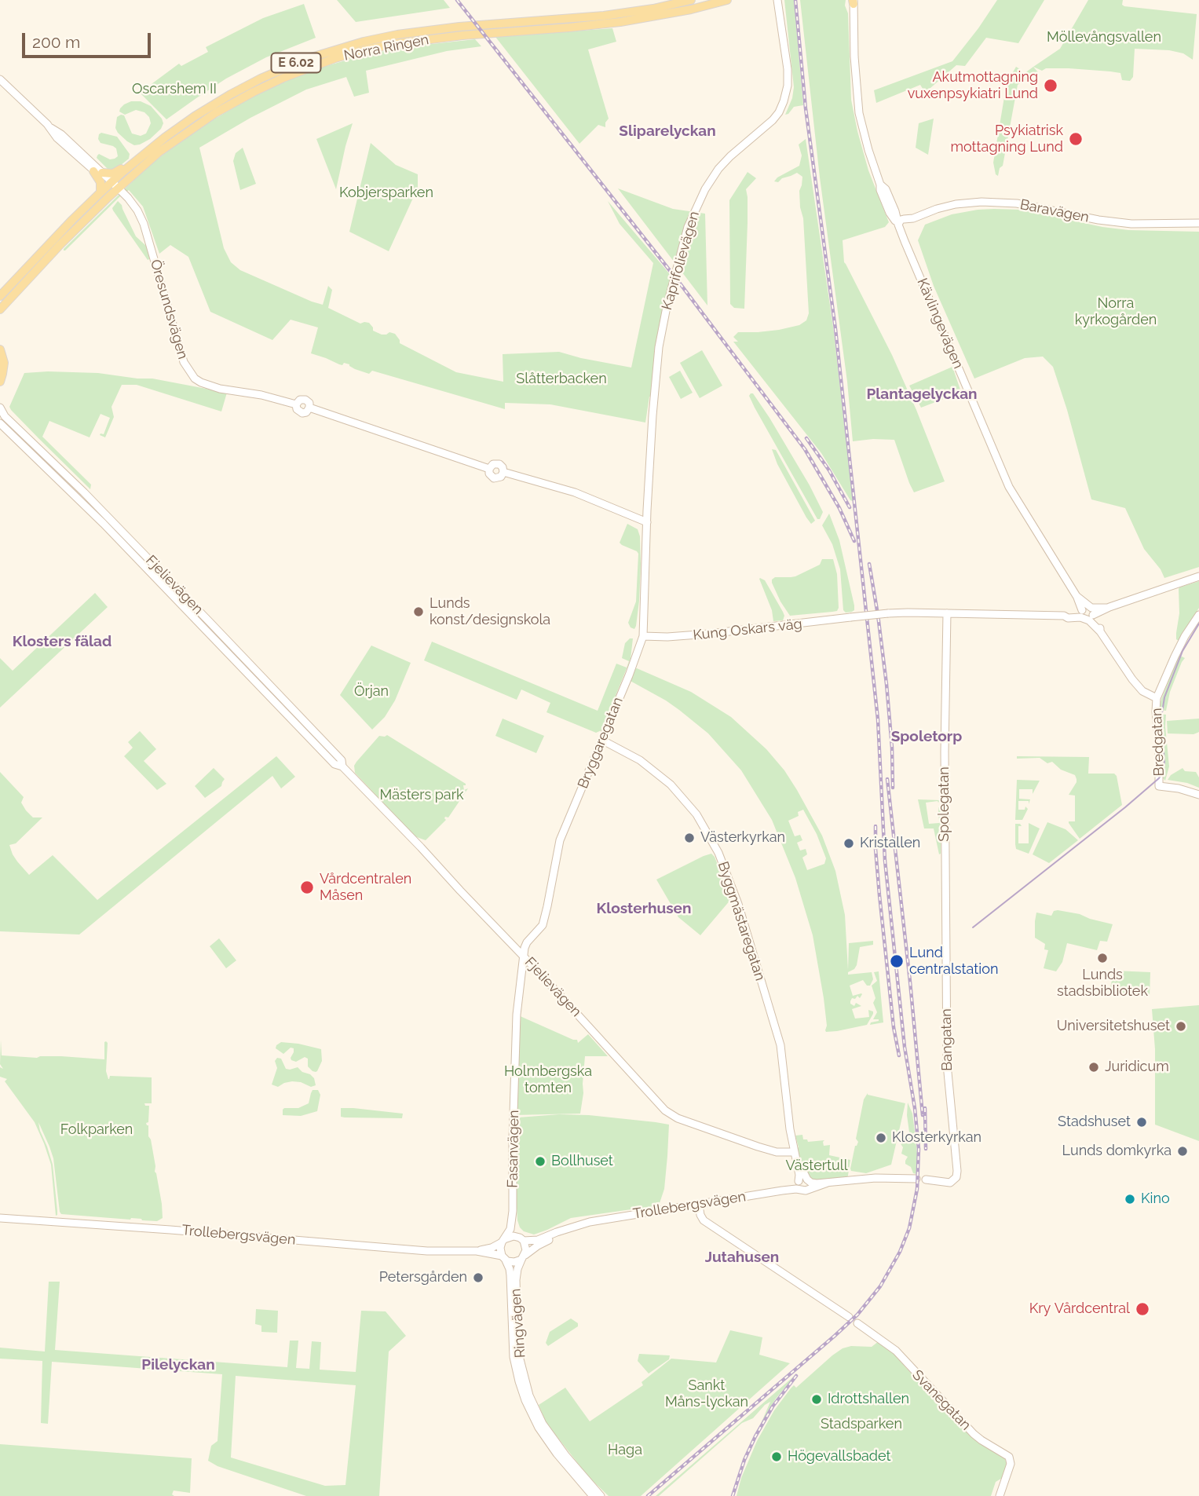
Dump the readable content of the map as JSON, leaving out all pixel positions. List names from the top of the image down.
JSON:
{
  "streets": {
    "main road": ["Norra Ringen", "E 6.02"],
    "street": [
      "Baravägen",
      "Kaprifolievägen",
      "Öresundsvägen",
      "Kävlingevägen",
      "Fjelievägen",
      "Kung Oskars väg",
      "Bredgatan",
      "Bryggaregatan",
      "Spolegatan",
      "Byggmästaregatan",
      "Bangatan",
      "Fasanvägen",
      "Trollebergsvägen",
      "Ringvägen",
      "Svanegatan"
    ]
  },
  "crossings": [
    ["Norra Ringen", "Öresundsvägen"],
    ["Baravägen", "Kävlingevägen"],
    ["Kaprifolievägen", "Öresundsvägen"],
    ["Kaprifolievägen", "Bryggaregatan"],
    ["Öresundsvägen", "Bryggaregatan"],
    ["Kävlingevägen", "Bredgatan"],
    ["Fjelievägen", "Bryggaregatan"],
    ["Fjelievägen", "Byggmästaregatan"],
    ["Fjelievägen", "Fasanvägen"],
    ["Kung Oskars väg", "Bryggaregatan"],
    ["Kung Oskars väg", "Spolegatan"],
    ["Bryggaregatan", "Byggmästaregatan"],
    ["Bryggaregatan", "Fasanvägen"],
    ["Spolegatan", "Bangatan"],
    ["Byggmästaregatan", "Trollebergsvägen"],
    ["Fasanvägen", "Trollebergsvägen"],
    ["Fasanvägen", "Ringvägen"],
    ["Trollebergsvägen", "Ringvägen"]
  ],
  "districts": [
    "Sliparelyckan",
    "Plantagelyckan",
    "Klosters fälad",
    "Spoletorp",
    "Klosterhusen",
    "Jutahusen",
    "Pilelyckan"
  ],
  "parks": [
    "Möllevångsvallen",
    "Oscarshem II",
    "Kobjersparken",
    "Norra kyrkogården",
    "Slåtterbacken",
    "Örjan",
    "Mästers park",
    "Holmbergska tomten",
    "Folkparken",
    "Västertull",
    "Sankt Måns-lyckan",
    "Stadsparken",
    "Haga"
  ],
  "places": [
    "Akutmottagning vuxenpsykiatri Lund",
    "Psykiatrisk mottagning Lund",
    "Lunds konst/designskola",
    "Västerkyrkan",
    "Kristallen",
    "Vårdcentralen Måsen",
    "Lunds stadsbibliotek",
    "Lund centralstation",
    "Universitetshuset",
    "Juridicum",
    "Stadshuset",
    "Klosterkyrkan",
    "Lunds domkyrka",
    "Bollhuset",
    "Kino",
    "Petersgården",
    "Kry Vårdcentral",
    "Idrottshallen",
    "Högevallsbadet"
  ],
  "scale_bar": "200 m"
}
